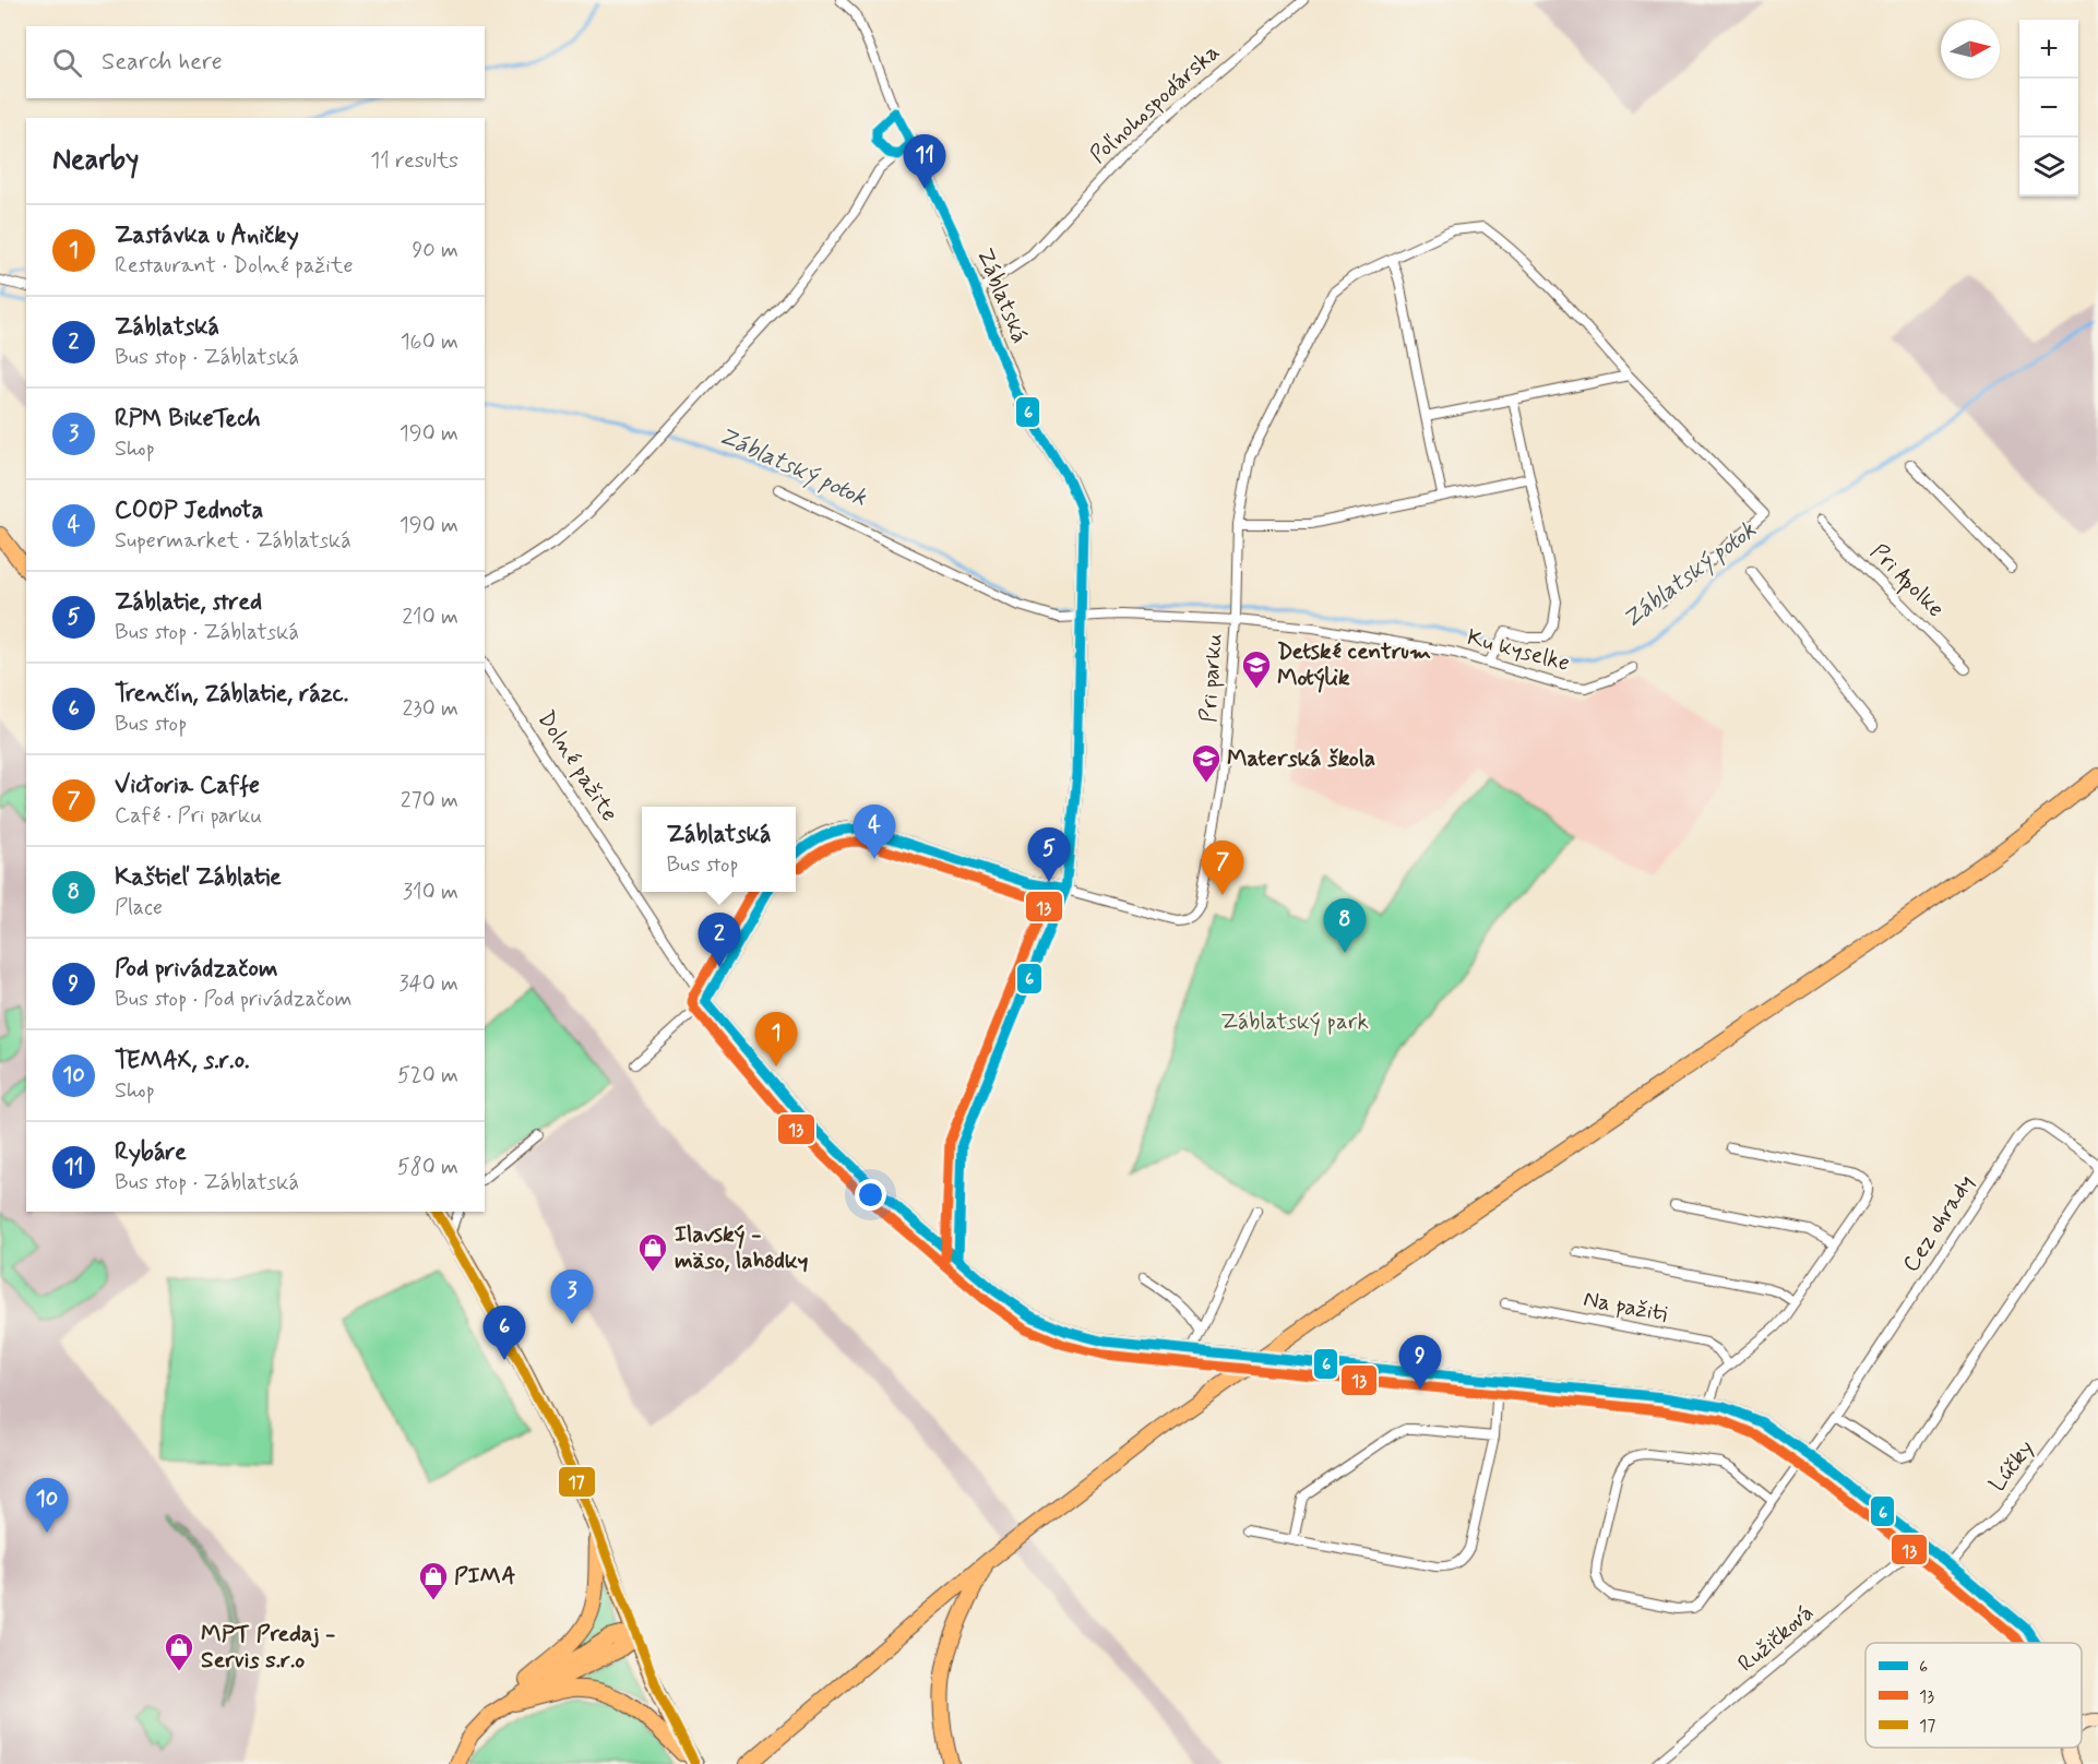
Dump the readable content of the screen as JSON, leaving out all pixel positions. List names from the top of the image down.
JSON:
{
  "streets": {
    "street": [
      "Poľnohospodárska",
      "Záblatská",
      "Pri Apolke",
      "Ku kyselke",
      "Pri parku",
      "Dolné pažite",
      "Cez ohrady",
      "Na pažiti",
      "Lúčky",
      "Ružičková"
    ]
  },
  "crossings": [
    ["Poľnohospodárska", "Záblatská"],
    ["Záblatská", "Ku kyselke"],
    ["Záblatská", "Pri parku"],
    ["Ku kyselke", "Pri parku"],
    ["Dolné pažite", "Cez ohrady"],
    ["Dolné pažite", "Lúčky"],
    ["Dolné pažite", "Ružičková"]
  ],
  "water": ["Záblatský potok"],
  "parks": ["Záblatský park"],
  "places": {
    "school or university": ["Detské centrum Motýlik", "Materská škola"],
    "shop": ["Ilavský - mäso, lahôdky", "PIMA", "MPT Predaj - Servis s.r.o"]
  },
  "lines": ["transit line 6", "transit line 13", "transit line 17"],
  "legend": ["6", "13", "17"],
  "north": "right",
  "page": {
    "map_buttons": ["+", "−"],
    "search": "Search here",
    "heading": ["Nearby", "11 results"],
    "pins": [
      "11",
      "4",
      "5",
      "7",
      "8",
      "2",
      "1",
      "3",
      "6",
      "9",
      "10"
    ],
    "list": [
      {
        "mark": "1",
        "name": "Zastávka u Aničky",
        "note": "Restaurant · Dolné pažite",
        "value": "90 m"
      },
      {
        "mark": "2",
        "name": "Záblatská",
        "note": "Bus stop · Záblatská",
        "value": "160 m"
      },
      {
        "mark": "3",
        "name": "RPM BikeTech",
        "note": "Shop",
        "value": "190 m"
      },
      {
        "mark": "4",
        "name": "COOP Jednota",
        "note": "Supermarket · Záblatská",
        "value": "190 m"
      },
      {
        "mark": "5",
        "name": "Záblatie, stred",
        "note": "Bus stop · Záblatská",
        "value": "210 m"
      },
      {
        "mark": "6",
        "name": "Trenčín, Záblatie, rázc.",
        "note": "Bus stop",
        "value": "230 m"
      },
      {
        "mark": "7",
        "name": "Victoria Caffe",
        "note": "Café · Pri parku",
        "value": "270 m"
      },
      {
        "mark": "8",
        "name": "Kaštieľ Záblatie",
        "note": "Place",
        "value": "310 m"
      },
      {
        "mark": "9",
        "name": "Pod privádzačom",
        "note": "Bus stop · Pod privádzačom",
        "value": "340 m"
      },
      {
        "mark": "10",
        "name": "TEMAX, s.r.o.",
        "note": "Shop",
        "value": "520 m"
      },
      {
        "mark": "11",
        "name": "Rybáre",
        "note": "Bus stop · Záblatská",
        "value": "580 m"
      }
    ],
    "popup": ["Záblatská", "Bus stop"]
  }
}
